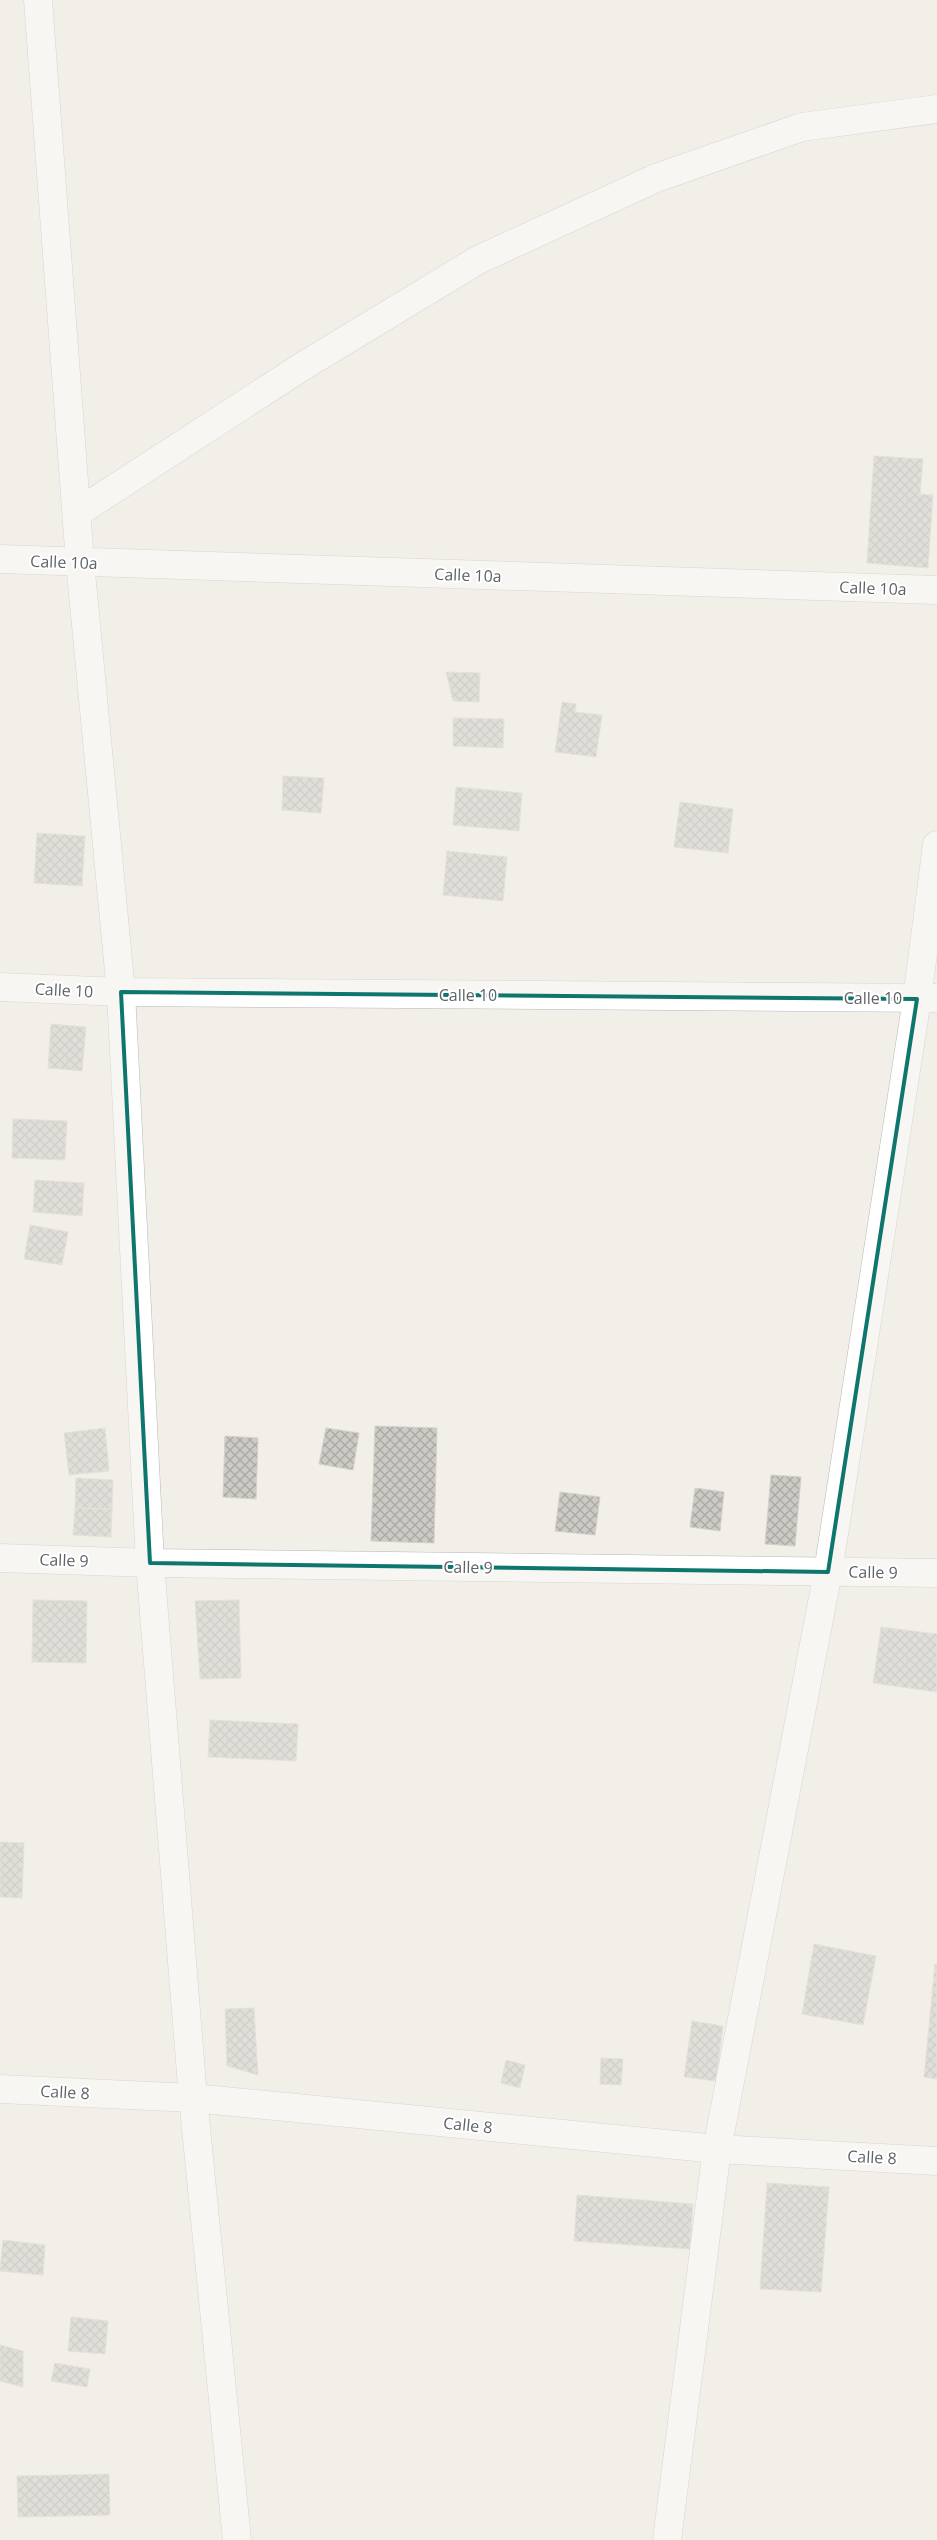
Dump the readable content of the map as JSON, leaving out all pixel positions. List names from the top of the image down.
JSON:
{
  "streets": {
    "street": [
      "Calle 10a",
      "Calle 10",
      "Calle 9",
      "Calle 8"
    ]
  }
}
